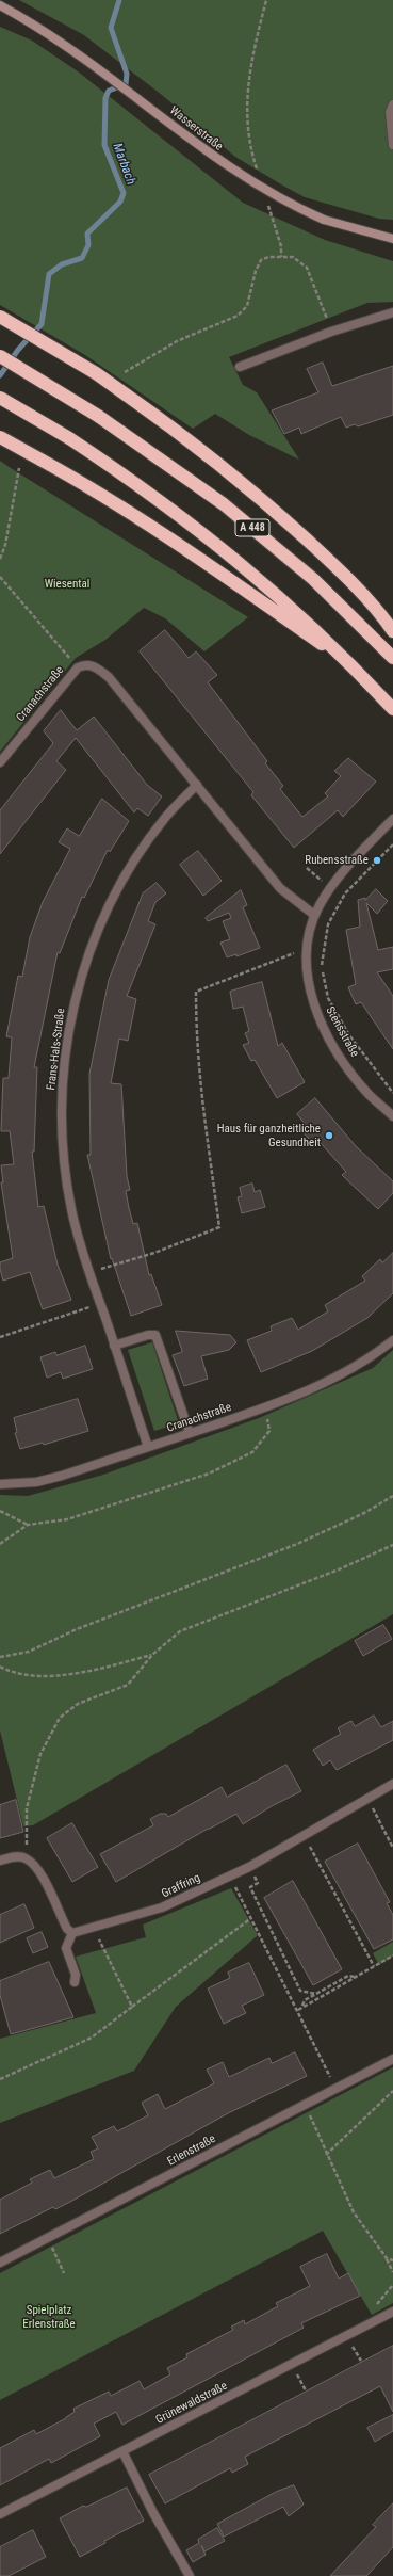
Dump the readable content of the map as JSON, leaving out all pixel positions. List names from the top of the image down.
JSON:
{
  "streets": {
    "highway": ["A 448"],
    "main road": ["Wasserstraße"],
    "street": [
      "Cranachstraße",
      "Stensstraße",
      "Frans-Hals-Straße",
      "Graffring",
      "Erlenstraße",
      "Grünewaldstraße"
    ]
  },
  "crossings": [
    ["Cranachstraße", "Frans-Hals-Straße"]
  ],
  "water": ["Marbach"],
  "parks": ["Wiesental", "Spielplatz Erlenstraße"],
  "places": ["Rubensstraße", "Haus für ganzheitliche Gesundheit"]
}
